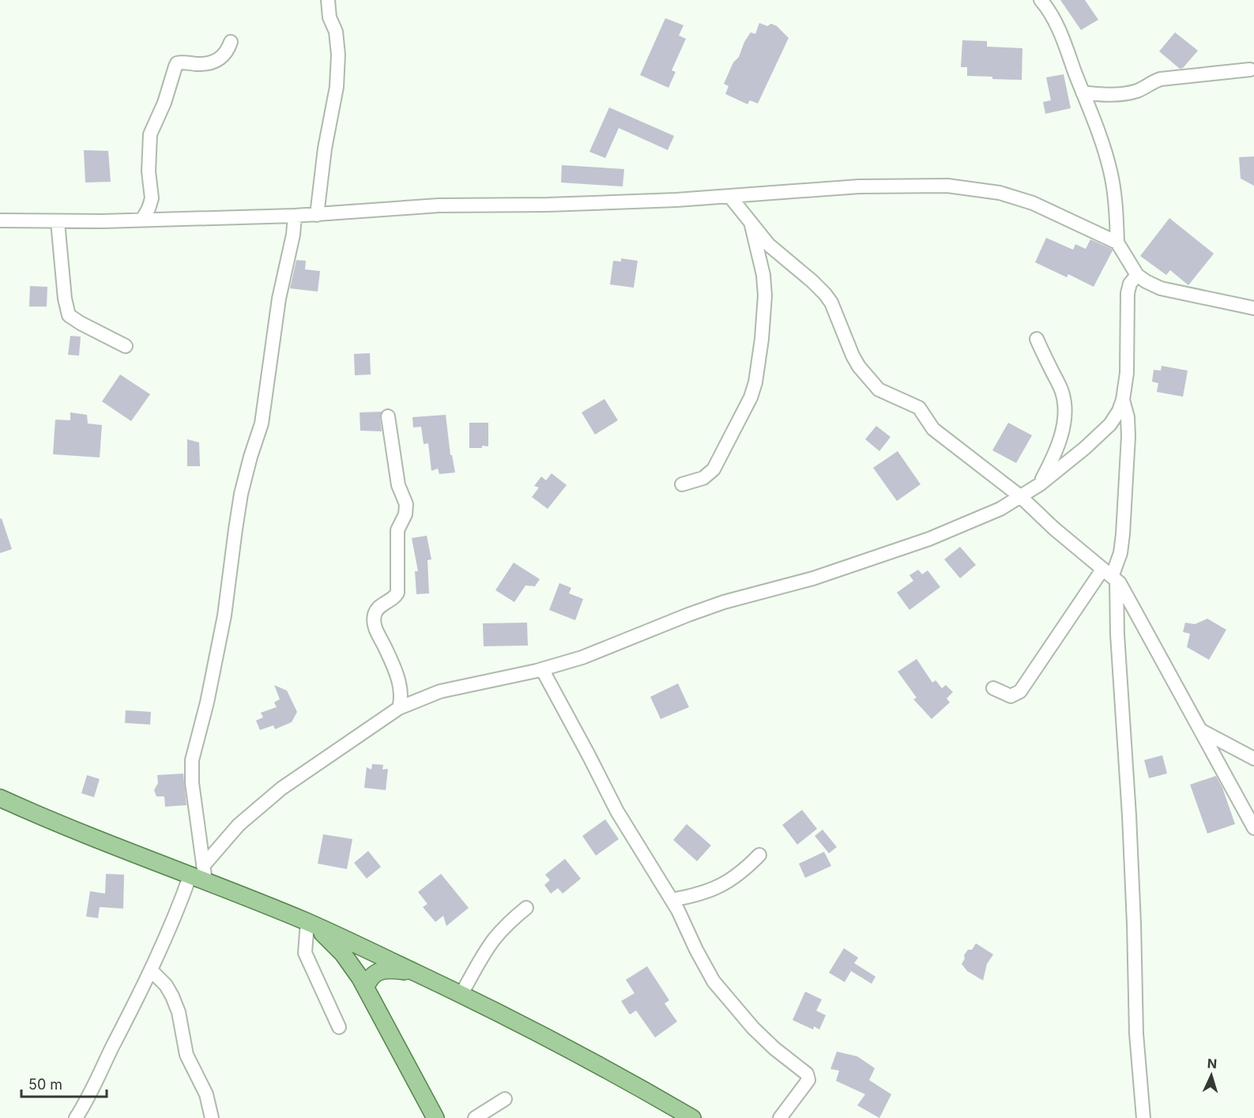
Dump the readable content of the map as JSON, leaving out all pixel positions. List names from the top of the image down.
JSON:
{
  "scale_bar": "50 m",
  "north": "top"
}
